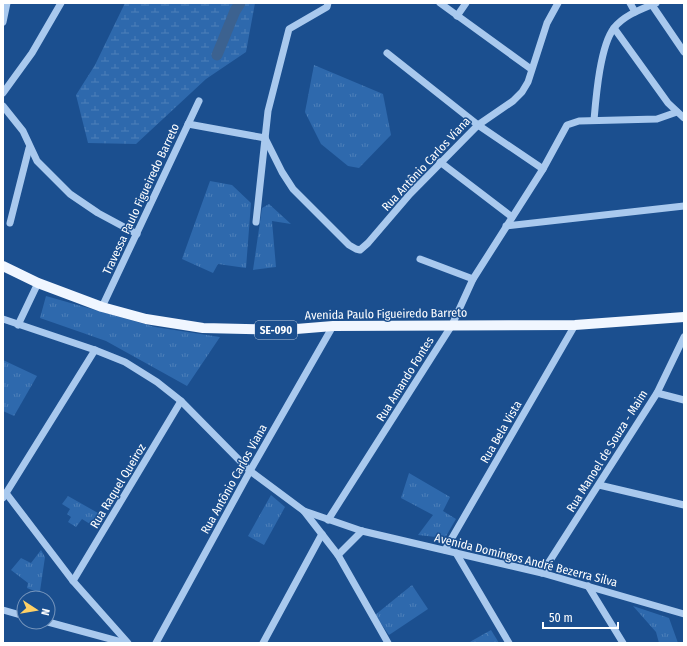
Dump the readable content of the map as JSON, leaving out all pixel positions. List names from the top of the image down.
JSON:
{
  "streets": {
    "main road": ["Avenida Paulo Figueiredo Barreto", "SE-090"],
    "street": [
      "Rua Antônio Carlos Viana",
      "Travessa Paulo Figueiredo Barreto",
      "Rua Amando Fontes",
      "Rua Bela Vista",
      "Rua Manoel de Souza - Maim",
      "Rua Raquel Queiroz",
      "Avenida Domingos André Bezerra Silva"
    ]
  },
  "crossings": [
    ["Rua Antônio Carlos Viana", "Avenida Paulo Figueiredo Barreto"],
    ["Travessa Paulo Figueiredo Barreto", "Avenida Paulo Figueiredo Barreto"],
    ["Avenida Paulo Figueiredo Barreto", "Rua Amando Fontes"],
    ["Avenida Paulo Figueiredo Barreto", "Rua Bela Vista"],
    ["Rua Amando Fontes", "Avenida Domingos André Bezerra Silva"],
    ["Rua Bela Vista", "Avenida Domingos André Bezerra Silva"],
    ["Rua Manoel de Souza - Maim", "Avenida Domingos André Bezerra Silva"]
  ],
  "scale_bar": "50 m",
  "north": "right"
}
